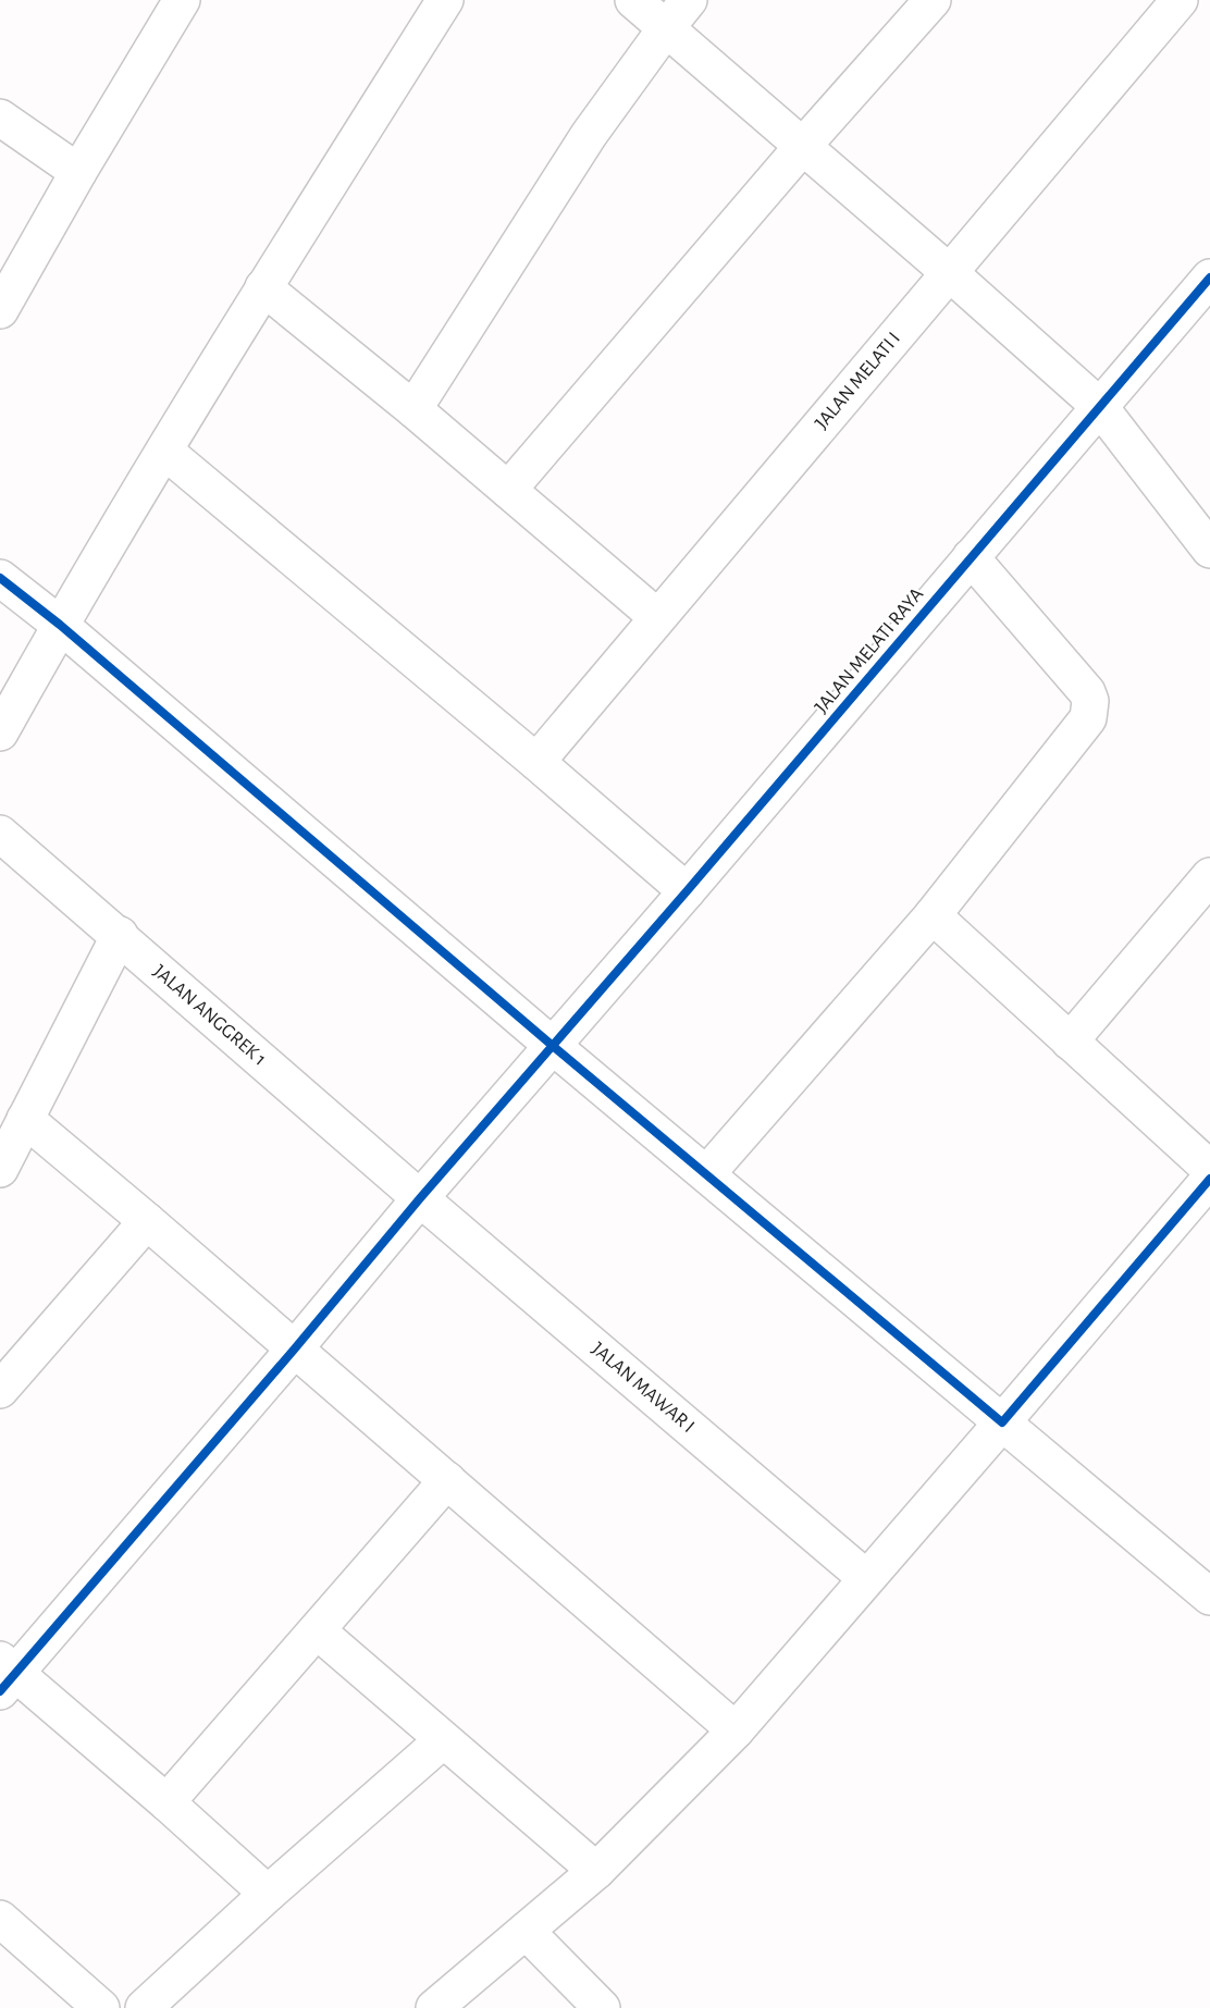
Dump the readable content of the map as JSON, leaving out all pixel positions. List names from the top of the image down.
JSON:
{
  "streets": {
    "street": [
      "JALAN MELATI I",
      "JALAN MELATI RAYA",
      "JALAN ANGGREK 1",
      "JALAN MAWAR I"
    ]
  },
  "crossings": [
    ["JALAN MELATI RAYA", "JALAN ANGGREK 1"],
    ["JALAN MELATI RAYA", "JALAN MAWAR I"],
    ["JALAN ANGGREK 1", "JALAN MAWAR I"]
  ]
}
